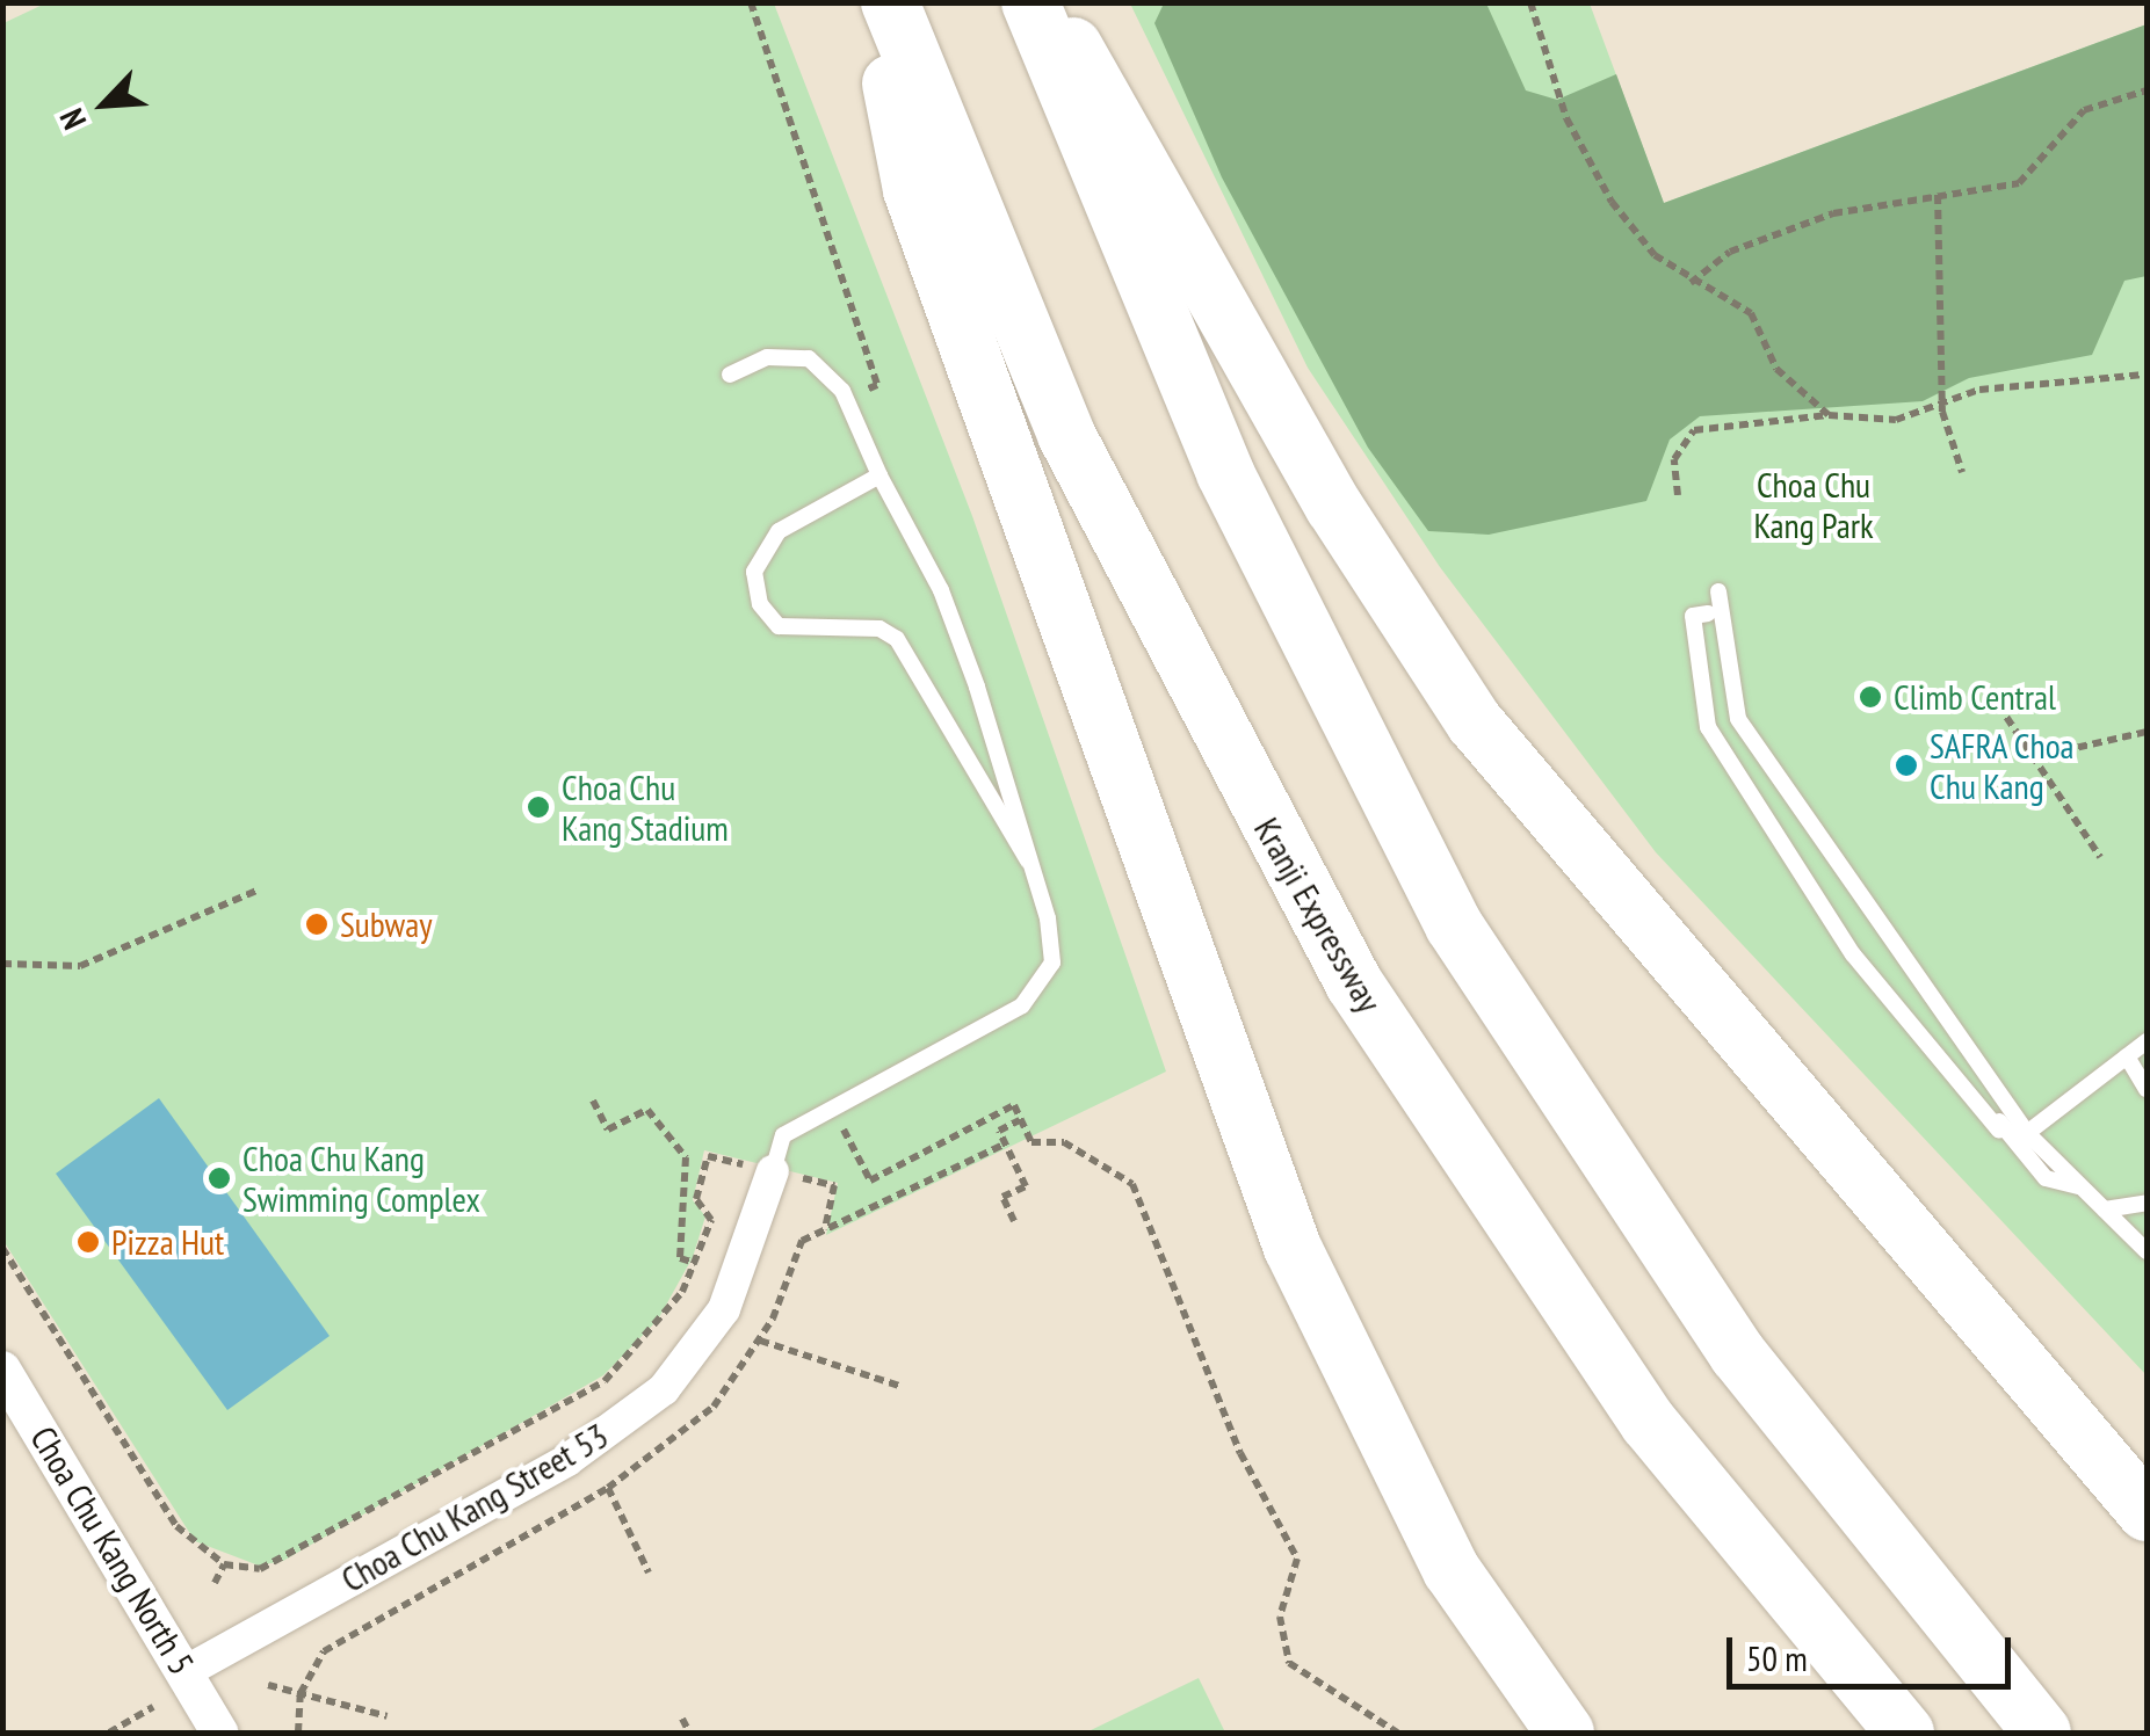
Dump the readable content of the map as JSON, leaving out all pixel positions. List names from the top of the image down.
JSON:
{
  "streets": {
    "highway": ["Kranji Expressway"],
    "street": ["Choa Chu Kang Street 53", "Choa Chu Kang North 5"]
  },
  "crossings": [
    ["Choa Chu Kang Street 53", "Choa Chu Kang North 5"]
  ],
  "parks": ["Choa Chu Kang Park"],
  "places": [
    "Climb Central",
    "SAFRA Choa Chu Kang",
    "Choa Chu Kang Stadium",
    "Subway",
    "Choa Chu Kang Swimming Complex",
    "Pizza Hut"
  ],
  "scale_bar": "50 m",
  "north": "bottom left"
}
